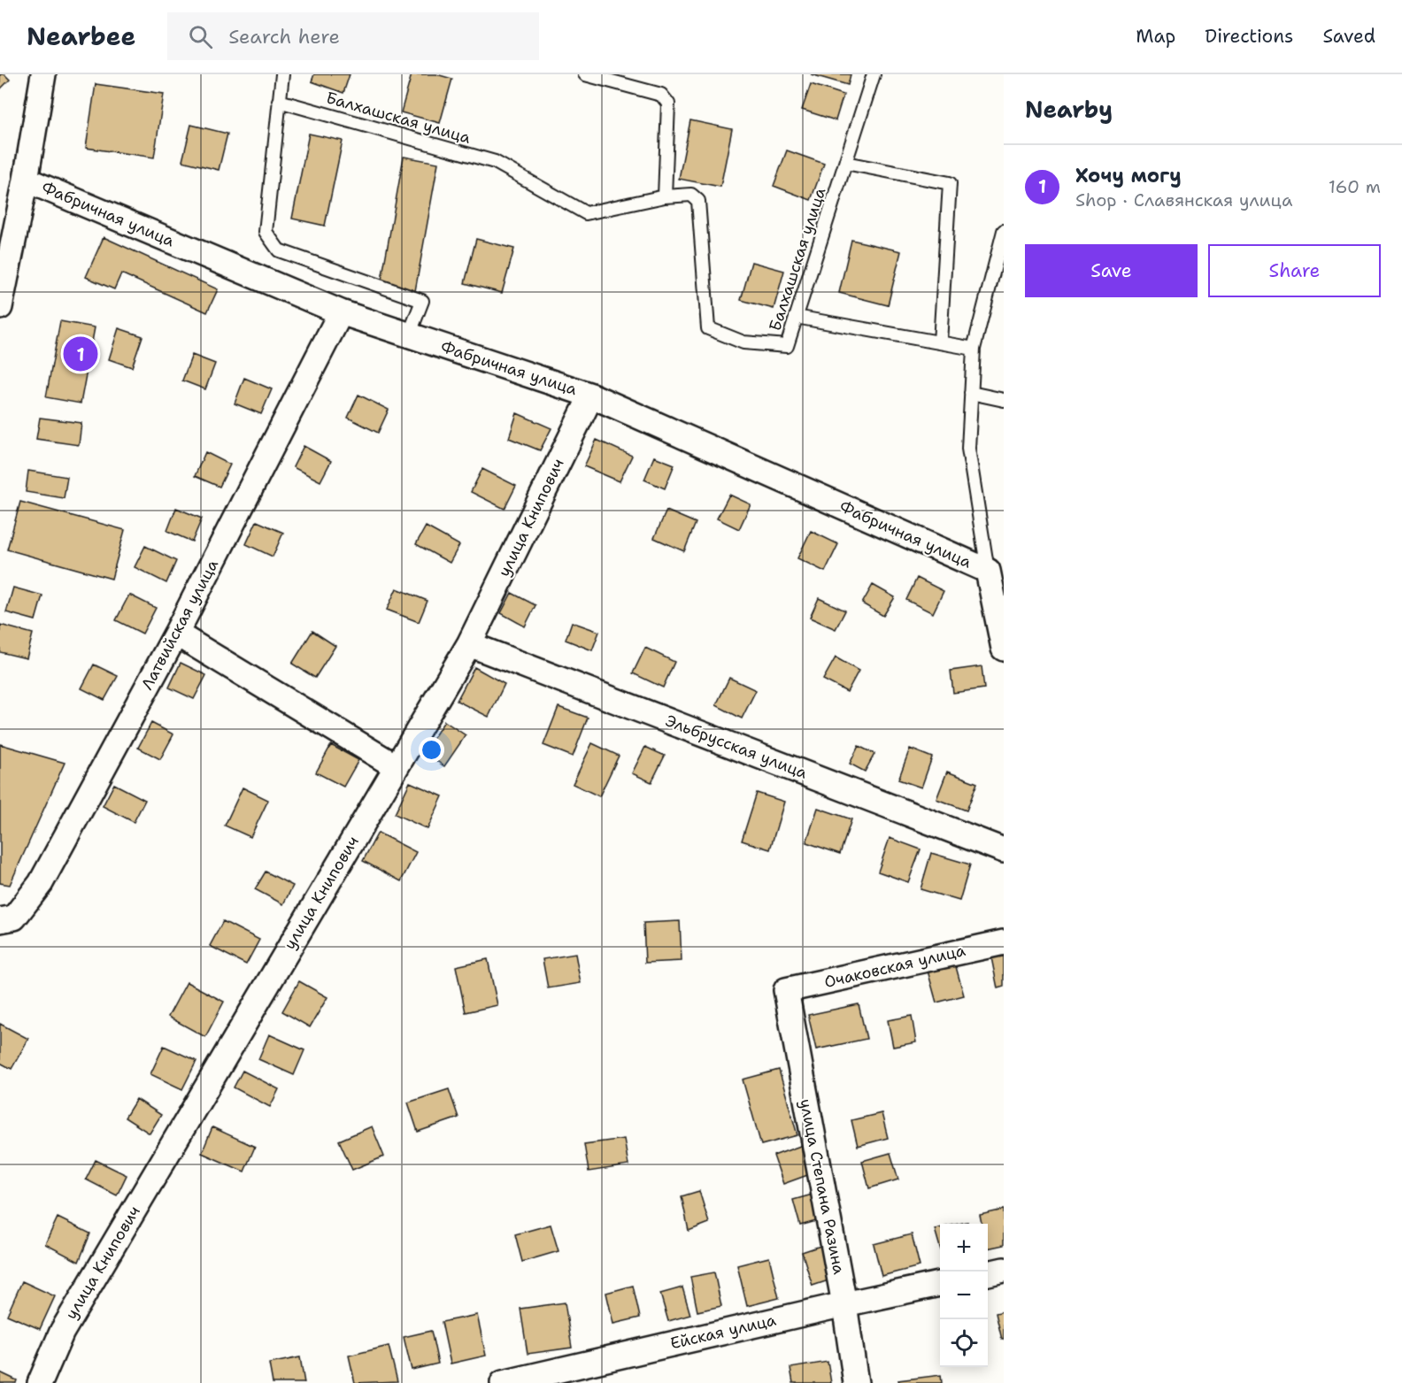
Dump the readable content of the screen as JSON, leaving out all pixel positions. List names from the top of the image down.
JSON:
{
  "streets": {
    "street": [
      "Фабричная улица",
      "улица Книпович",
      "Латвийская улица",
      "Эльбрусская улица",
      "Очаковская улица",
      "улица Степана Разина",
      "Ейская улица"
    ],
    "lane": ["Балхашская улица"]
  },
  "crossings": [
    ["Фабричная улица", "улица Книпович"],
    ["Фабричная улица", "Латвийская улица"],
    ["улица Книпович", "Эльбрусская улица"],
    ["Очаковская улица", "улица Степана Разина"],
    ["улица Степана Разина", "Ейская улица"]
  ],
  "page": {
    "header": "Nearbee",
    "search": "Search here",
    "nav": ["Map", "Directions", "Saved"],
    "heading": "Nearby",
    "list": [
      {
        "mark": "1",
        "name": "Хочу могу",
        "note": "Shop · Славянская улица",
        "value": "160 m"
      }
    ],
    "buttons": ["Save", "Share"],
    "pins": "1",
    "map_buttons": ["+", "−"]
  }
}
